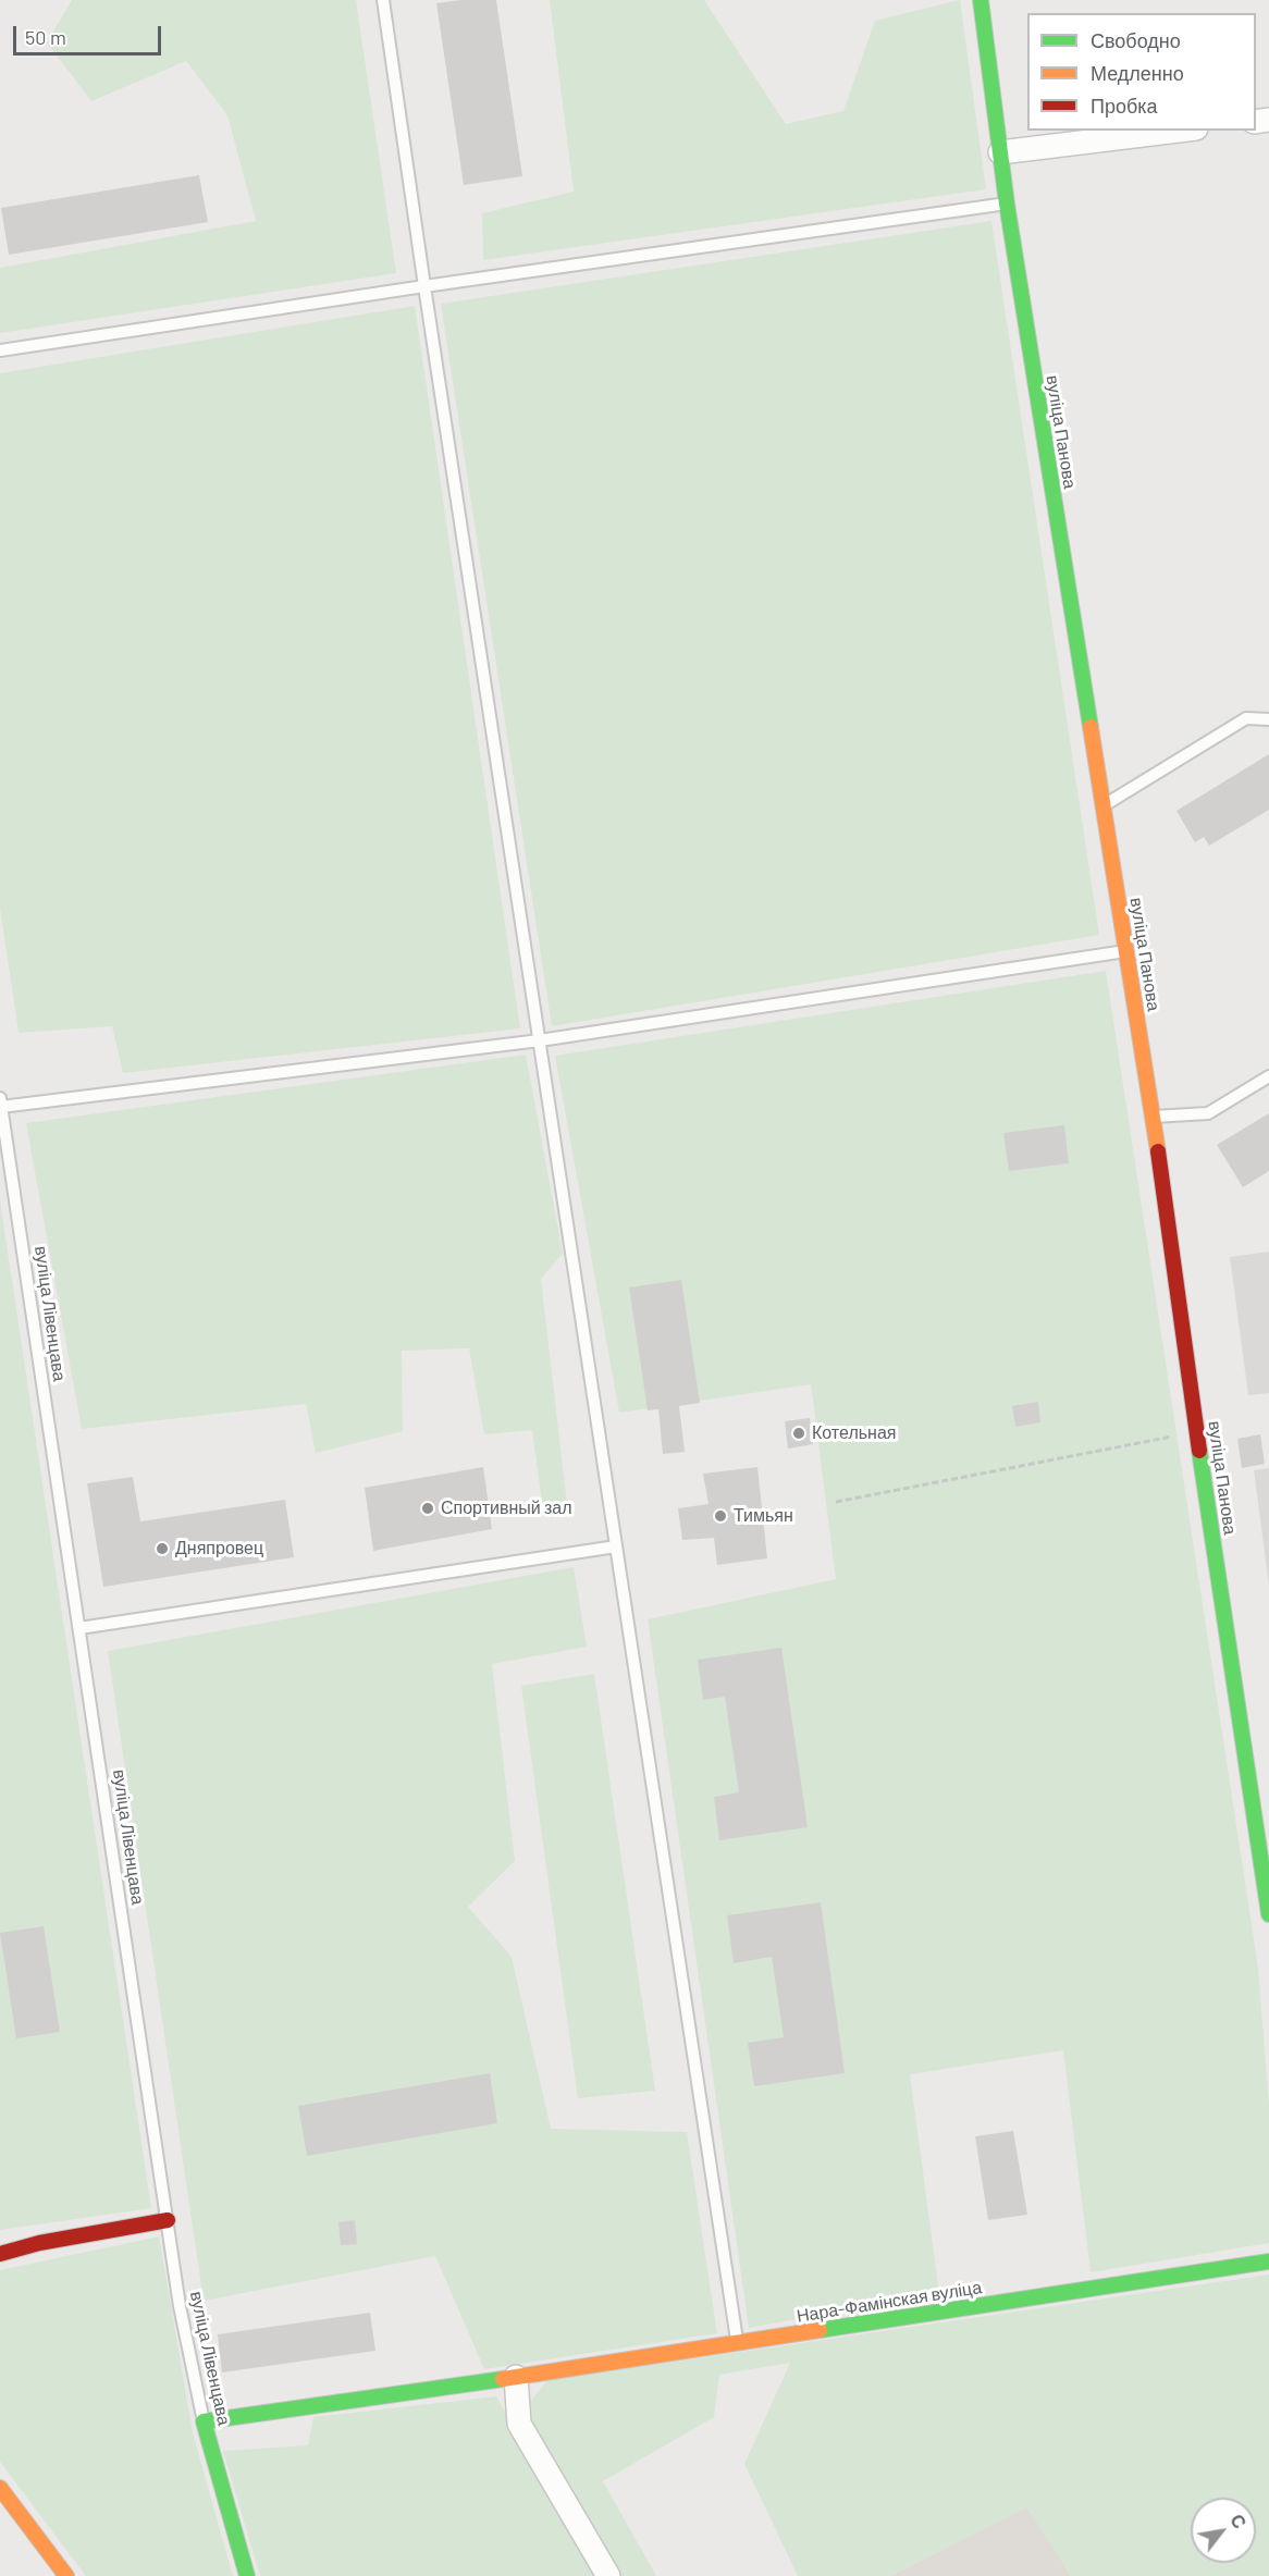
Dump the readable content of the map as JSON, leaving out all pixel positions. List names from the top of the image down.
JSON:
{
  "streets": {
    "street": ["вуліца Панова", "вуліца Лівенцава", "Нара-Фамінская вуліца"]
  },
  "crossings": [
    ["вуліца Лівенцава", "Нара-Фамінская вуліца"]
  ],
  "places": [
    "Котельная",
    "Спортивный зал",
    "Тимьян",
    "Дняпровец"
  ],
  "legend": ["Свободно", "Медленно", "Пробка"],
  "scale_bar": "50 m",
  "north": "top right"
}
